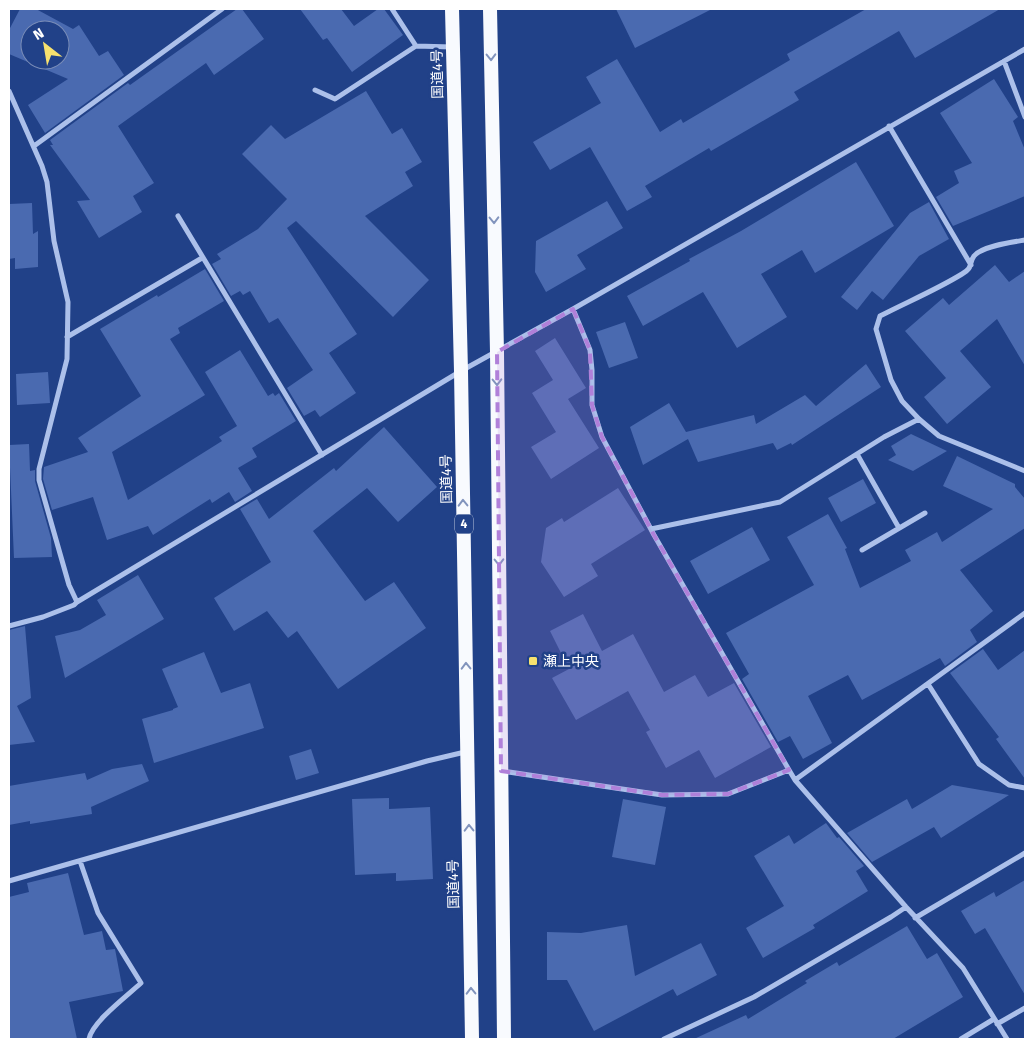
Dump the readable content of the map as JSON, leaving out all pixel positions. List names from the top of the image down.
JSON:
{
  "streets": {
    "highway": ["国道4号", "4"]
  },
  "places": {
    "transit": ["瀬上中央"]
  },
  "north": "top left"
}
